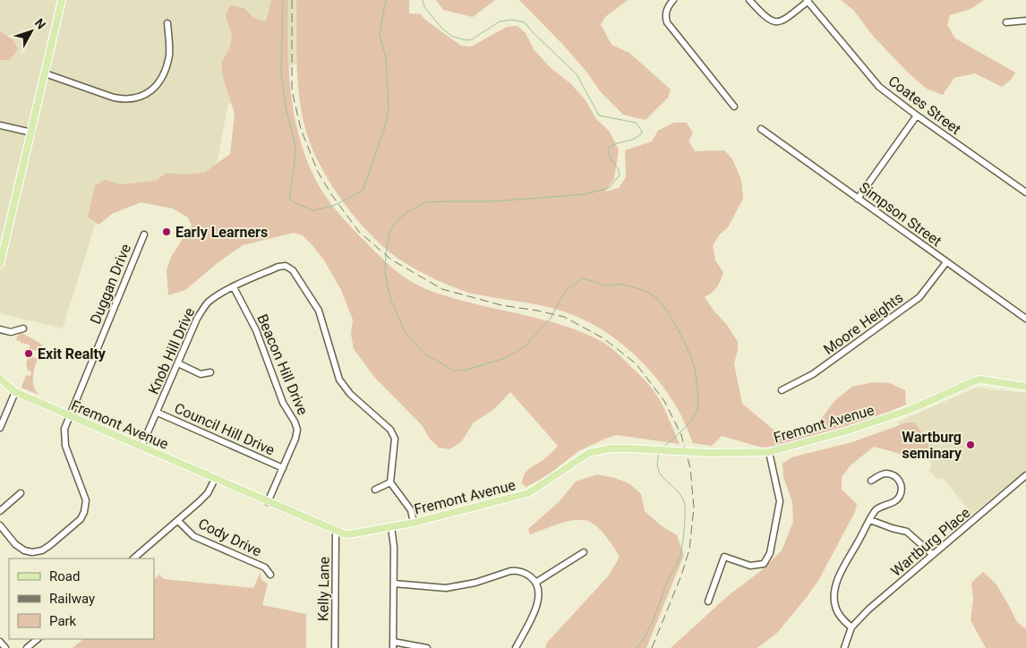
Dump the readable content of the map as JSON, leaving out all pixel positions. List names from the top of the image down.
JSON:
{
  "streets": {
    "main road": ["Fremont Avenue"],
    "street": [
      "Coates Street",
      "Simpson Street",
      "Duggan Drive",
      "Moore Heights",
      "Knob Hill Drive",
      "Beacon Hill Drive",
      "Council Hill Drive",
      "Cody Drive",
      "Wartburg Place",
      "Kelly Lane"
    ]
  },
  "crossings": [
    ["Simpson Street", "Moore Heights"],
    ["Duggan Drive", "Fremont Avenue"],
    ["Knob Hill Drive", "Beacon Hill Drive"],
    ["Knob Hill Drive", "Fremont Avenue"],
    ["Knob Hill Drive", "Council Hill Drive"],
    ["Beacon Hill Drive", "Fremont Avenue"],
    ["Beacon Hill Drive", "Council Hill Drive"],
    ["Fremont Avenue", "Kelly Lane"]
  ],
  "places": ["Early Learners", "Exit Realty", "Wartburg seminary"],
  "legend": ["Road", "Railway", "Park"],
  "north": "top right"
}
